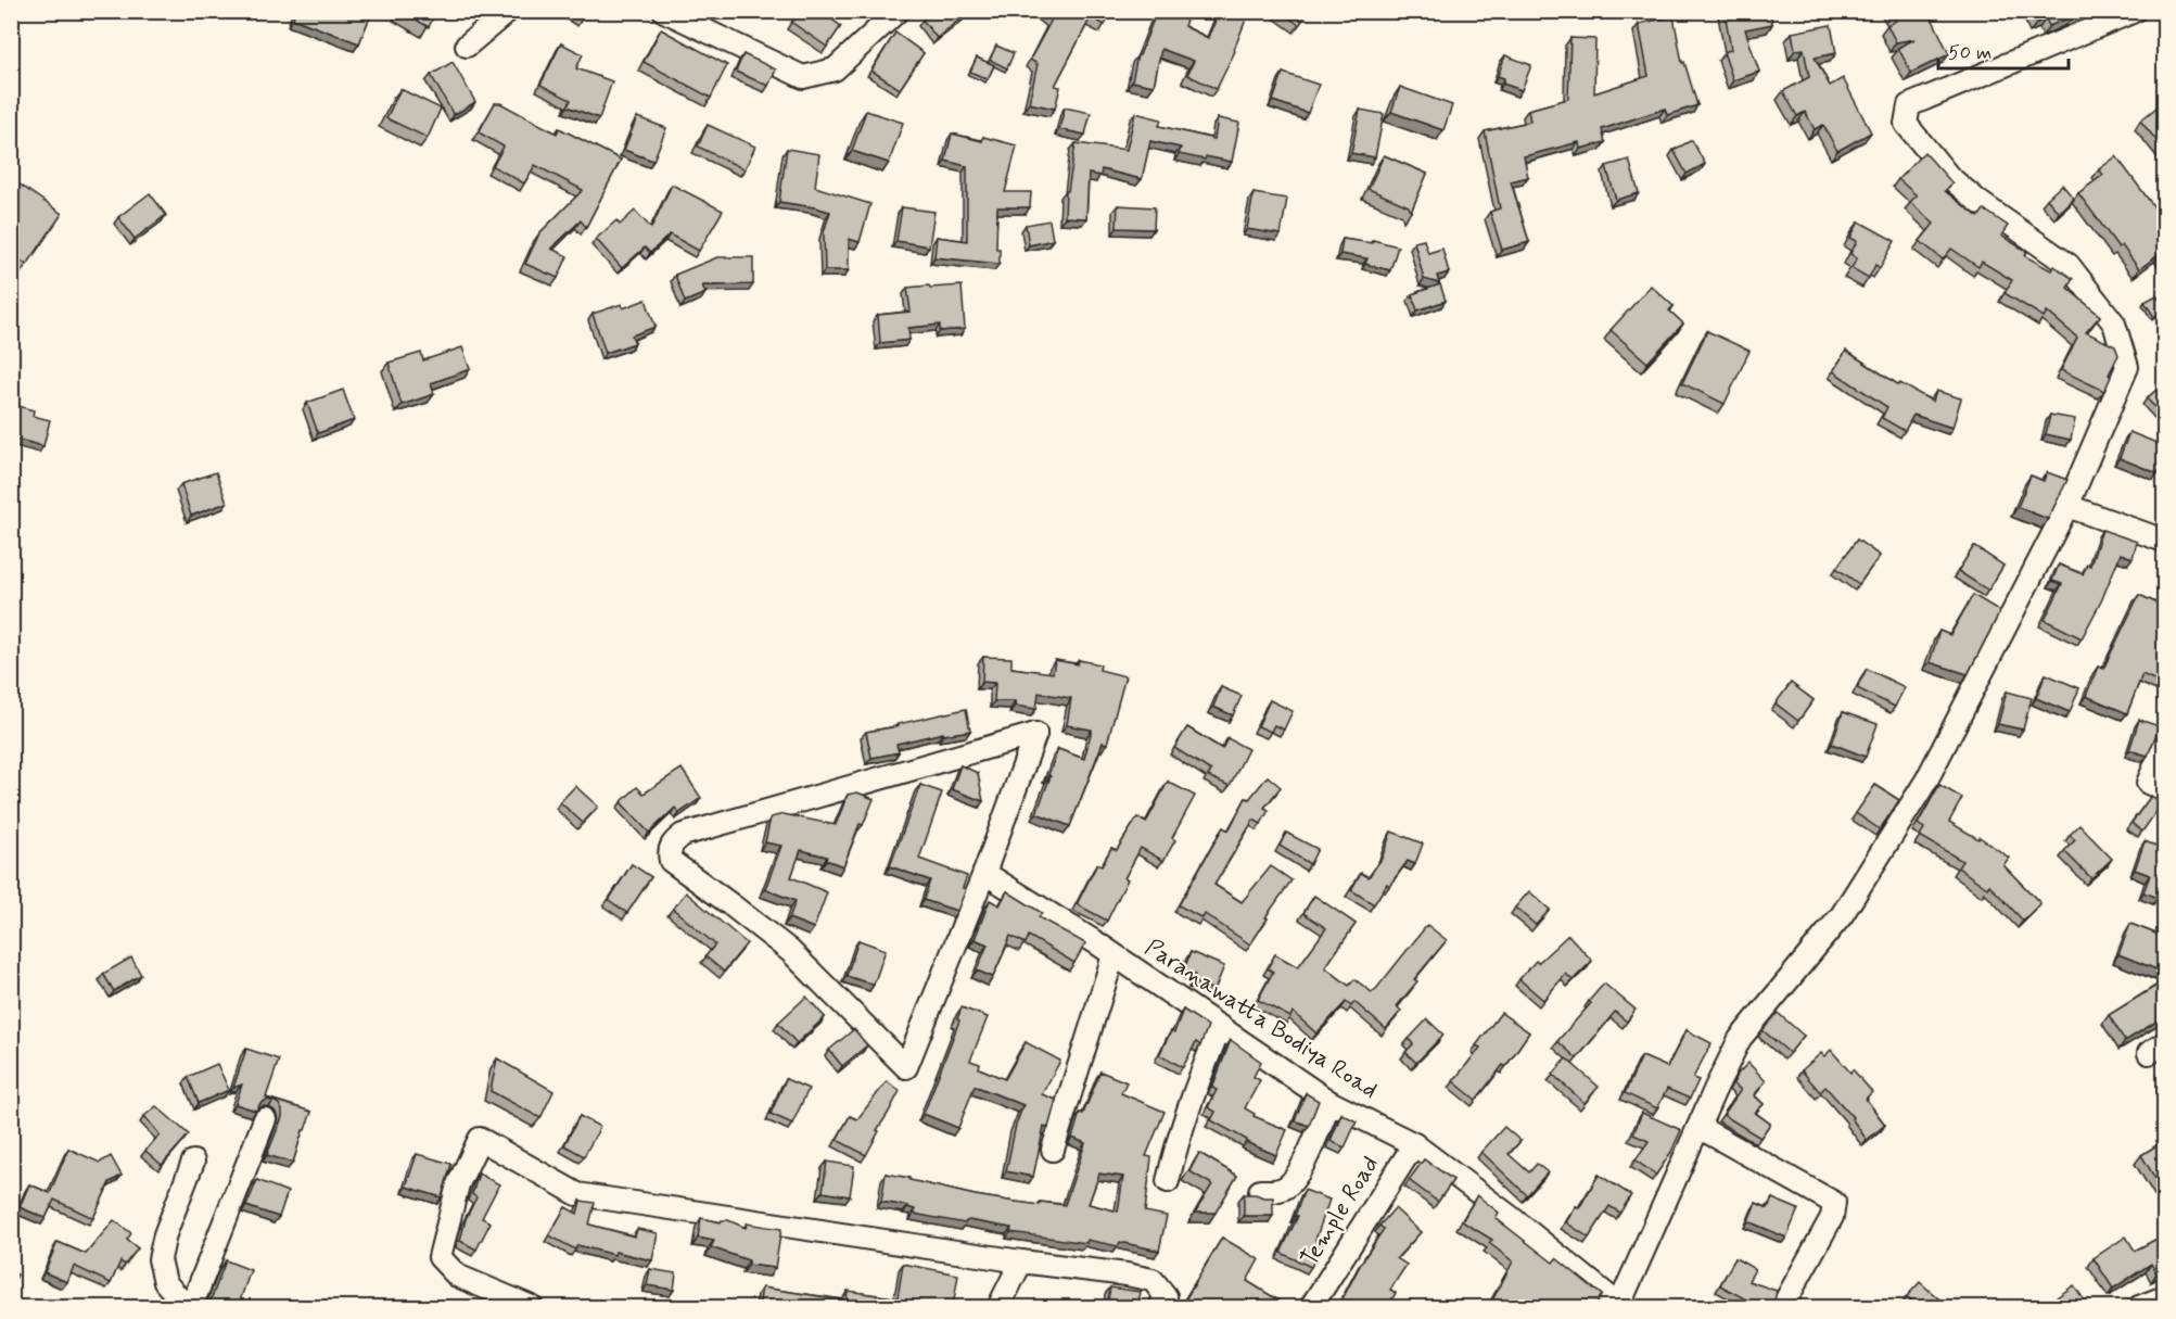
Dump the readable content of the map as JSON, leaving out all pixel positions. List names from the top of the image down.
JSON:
{
  "streets": {
    "street": ["Paranawatta Bodiya Road", "Temple Road"]
  },
  "crossings": [
    ["Paranawatta Bodiya Road", "Temple Road"]
  ],
  "scale_bar": "50 m"
}
